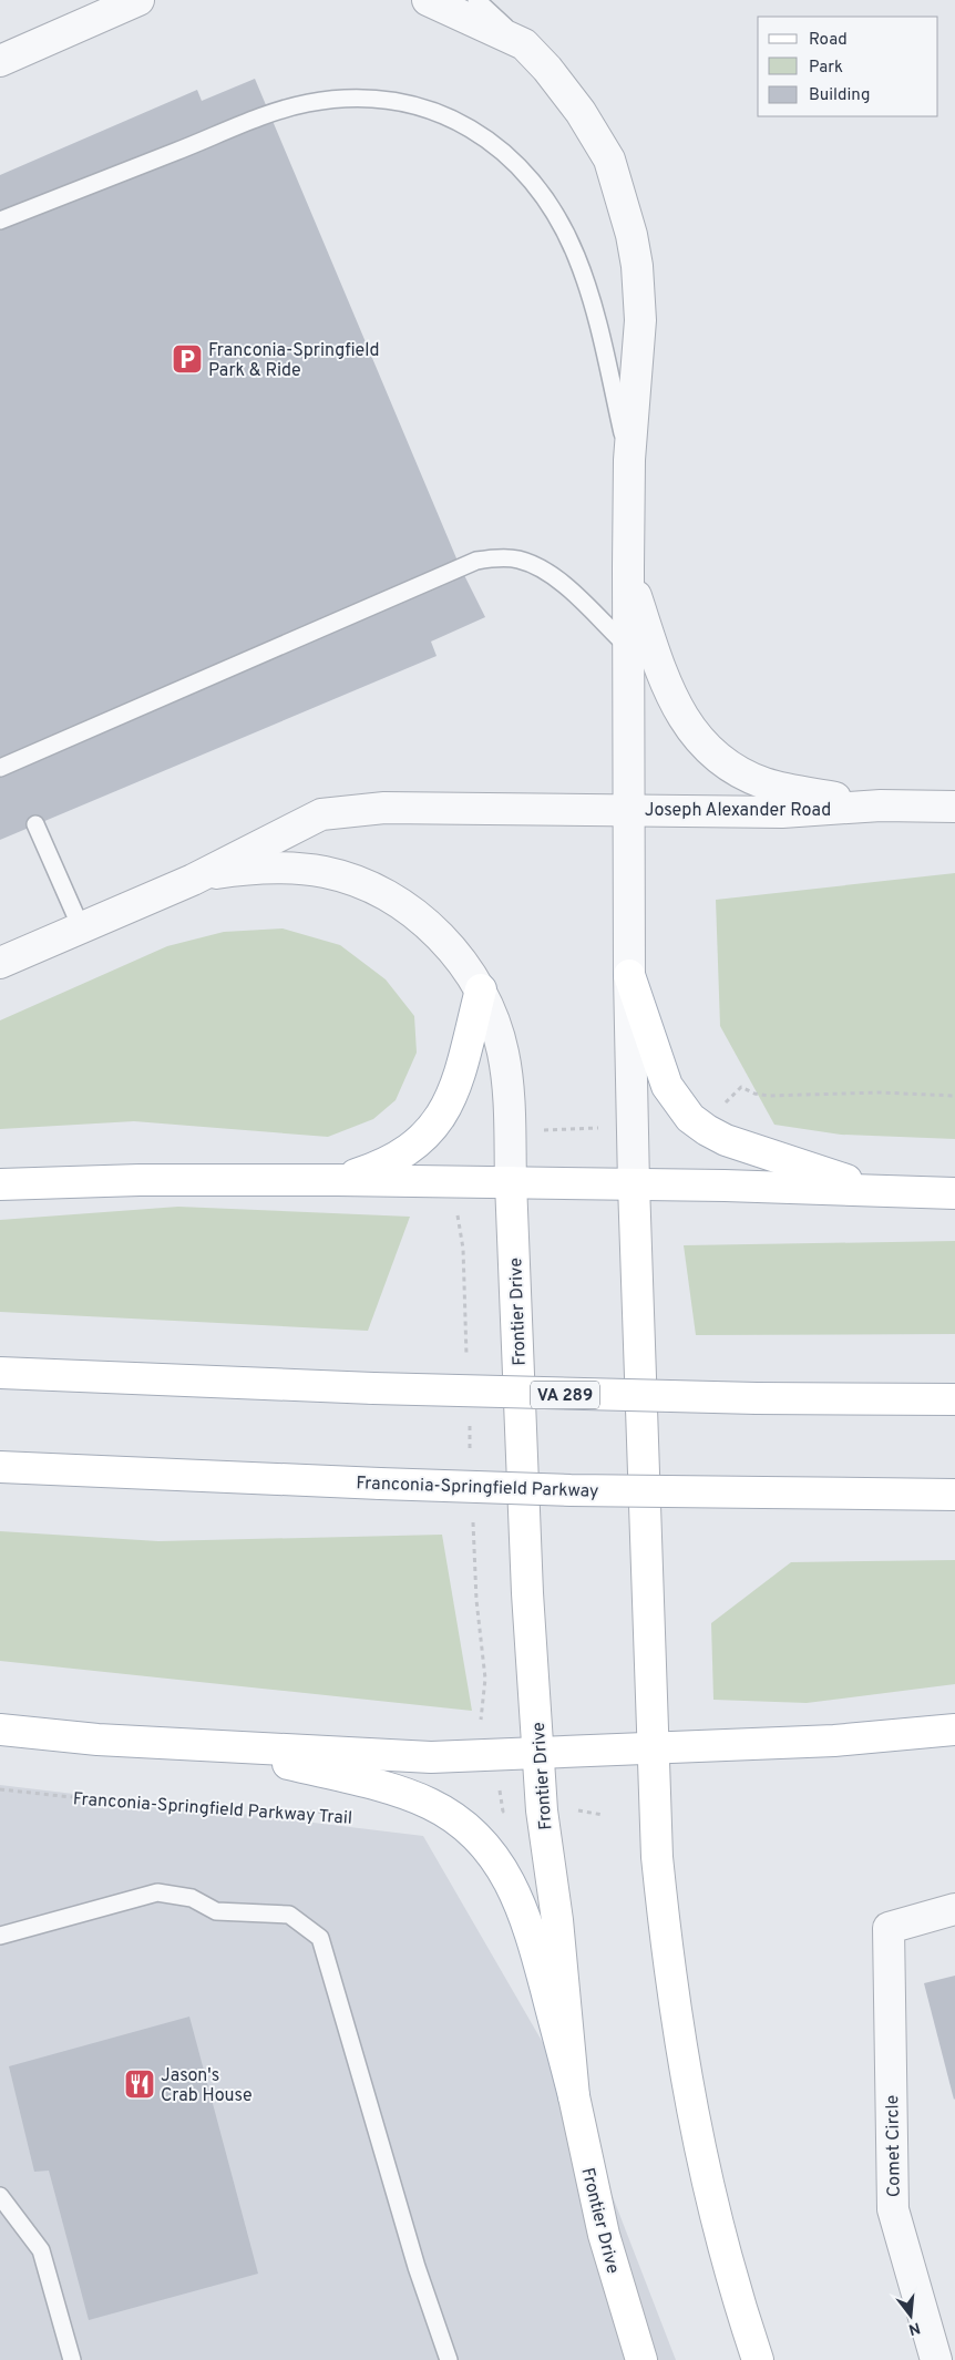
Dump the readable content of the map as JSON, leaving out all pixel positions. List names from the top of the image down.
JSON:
{
  "streets": {
    "main road": ["Frontier Drive", "VA 289", "Franconia-Springfield Parkway"],
    "street": ["Joseph Alexander Road", "Comet Circle"],
    "path": ["Franconia-Springfield Parkway Trail"]
  },
  "places": {
    "parking": ["Franconia-Springfield Park & Ride"],
    "restaurant": ["Jason's Crab House"]
  },
  "legend": ["Road", "Park", "Building"],
  "north": "bottom"
}
